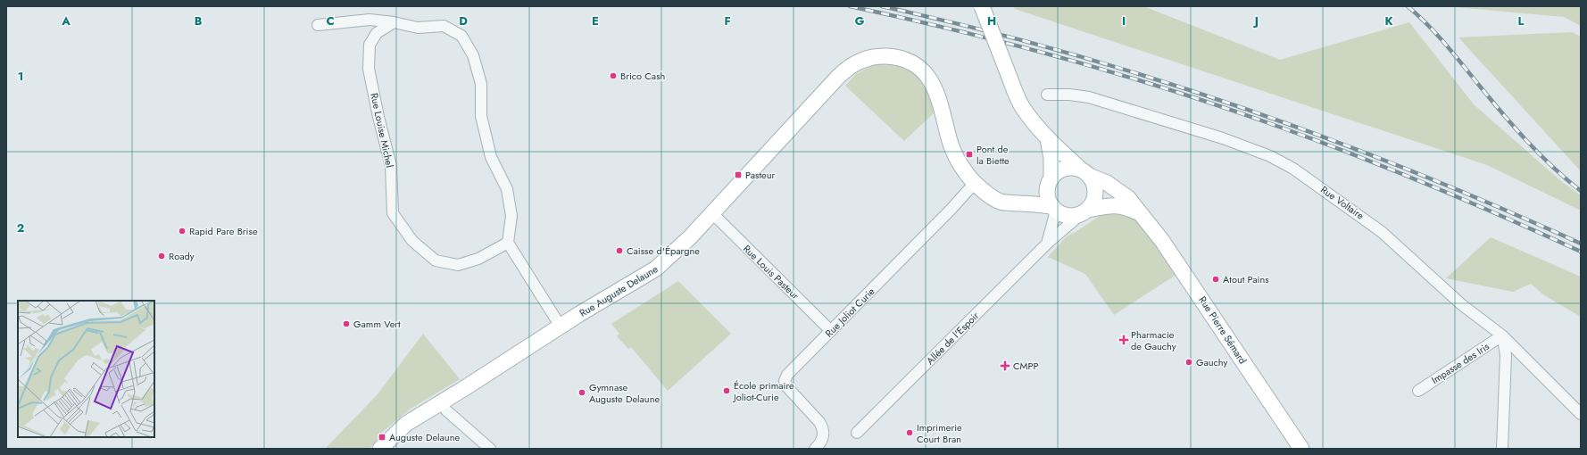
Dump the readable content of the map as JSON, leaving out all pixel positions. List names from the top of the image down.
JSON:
{
  "streets": {
    "street": [
      "Rue Louise Michel",
      "Rue Voltaire",
      "Rue Louis Pasteur",
      "Rue Auguste Delaune",
      "Rue Joliot Curie",
      "Rue Pierre Sémard",
      "Allée de l'Espoir",
      "Impasse des Iris"
    ]
  },
  "crossings": [
    ["Rue Voltaire", "Impasse des Iris"],
    ["Rue Louis Pasteur", "Rue Auguste Delaune"],
    ["Rue Louis Pasteur", "Rue Joliot Curie"],
    ["Rue Auguste Delaune", "Rue Joliot Curie"],
    ["Rue Pierre Sémard", "Allée de l'Espoir"]
  ],
  "places": {
    "other": [
      "Brico Cash",
      "Rapid Pare Brise",
      "Caisse d'Épargne",
      "Roady",
      "Atout Pains",
      "Gamm Vert",
      "Gauchy",
      "École primaire Joliot-Curie",
      "Gymnase Auguste Delaune",
      "Imprimerie Court Bran"
    ],
    "transit": ["Pont de la Biette", "Pasteur", "Auguste Delaune"],
    "health": ["Pharmacie de Gauchy", "CMPP"]
  },
  "grid": {
    "columns": [
      "A",
      "B",
      "C",
      "D",
      "E",
      "F",
      "G",
      "H",
      "I",
      "J",
      "K",
      "L"
    ],
    "rows": ["1", "2"]
  }
}
